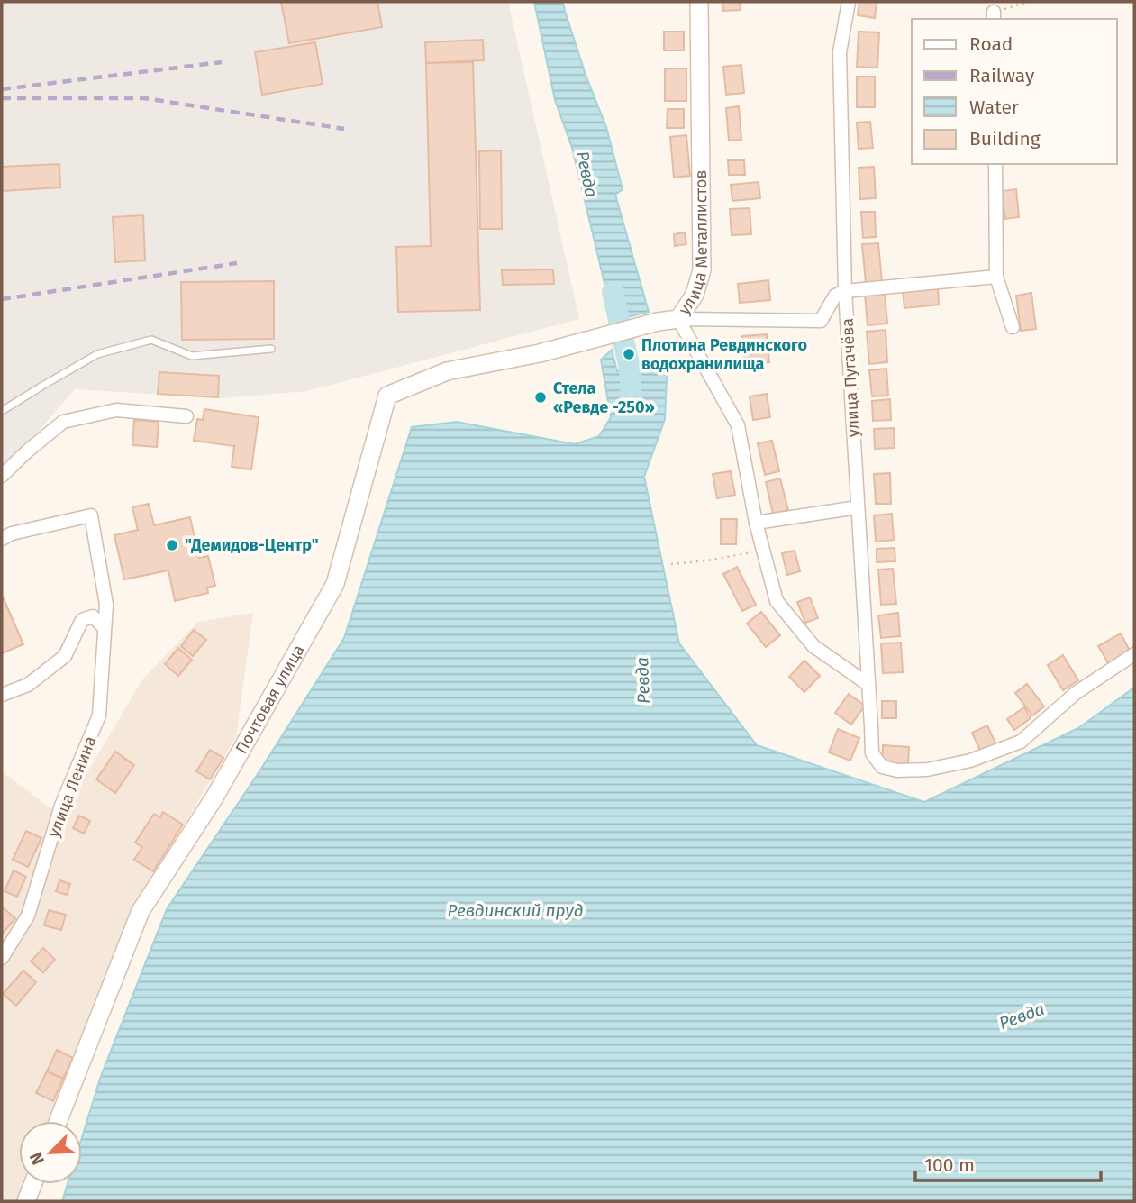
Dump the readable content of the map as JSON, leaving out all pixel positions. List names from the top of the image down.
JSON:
{
  "streets": {
    "street": [
      "улица Металлистов",
      "улица Пугачёва",
      "Почтовая улица",
      "улица Ленина"
    ]
  },
  "crossings": [
    ["улица Металлистов", "улица Пугачёва"],
    ["улица Металлистов", "Почтовая улица"]
  ],
  "water": ["Ревда", "Ревдинский пруд"],
  "places": ["Плотина Ревдинского водохранилища", "Стела «Ревде -250»", "\"Демидов-Центр\""],
  "legend": [
    "Road",
    "Railway",
    "Water",
    "Building"
  ],
  "scale_bar": "100 m",
  "north": "bottom left"
}
